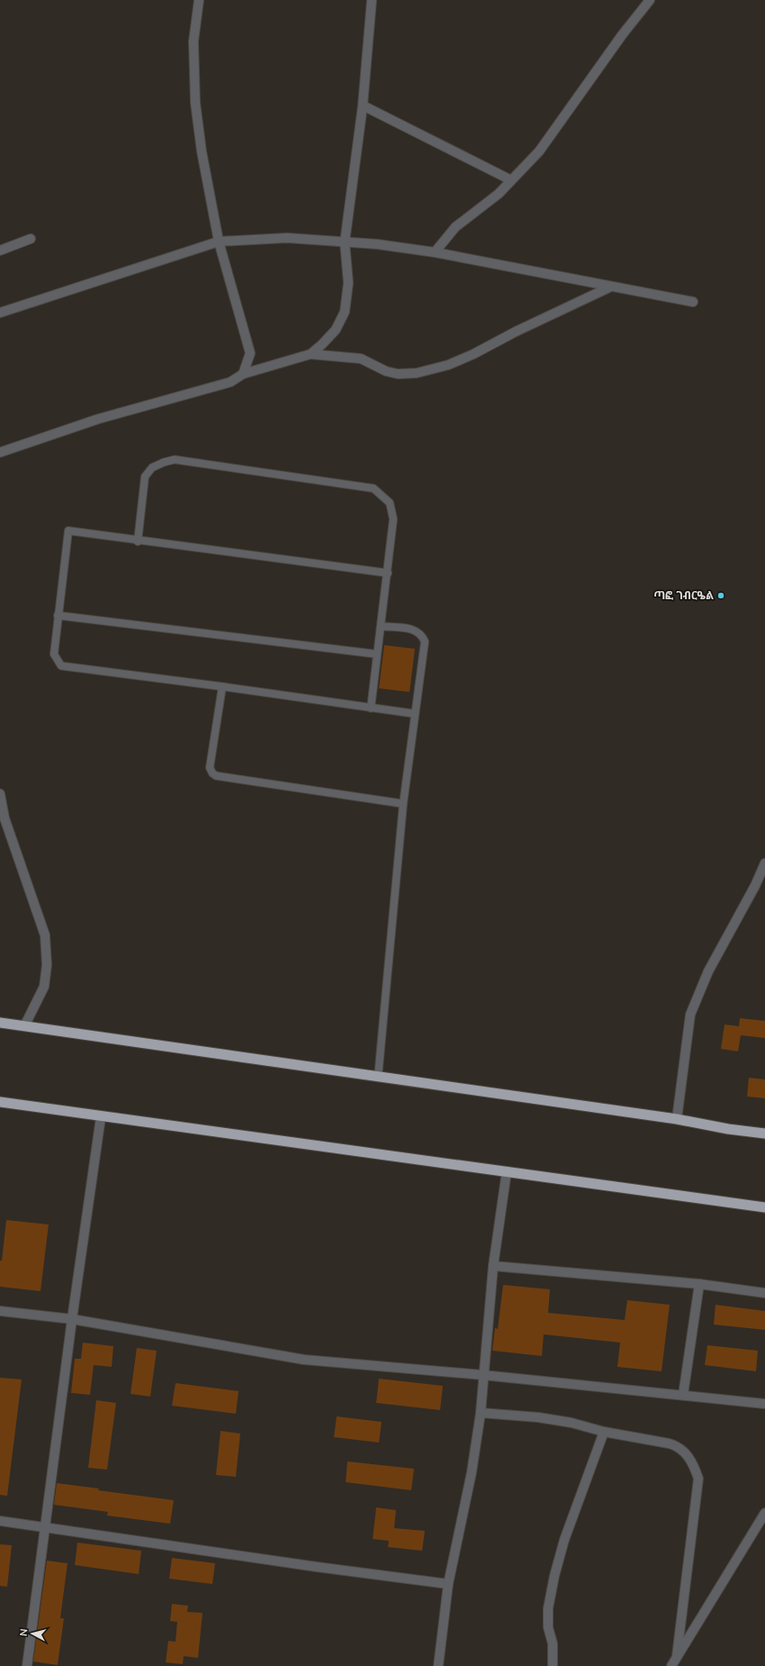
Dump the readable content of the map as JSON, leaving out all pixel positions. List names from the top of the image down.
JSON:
{
  "places": ["ጣፎ ገብርዔል"],
  "north": "left"
}
